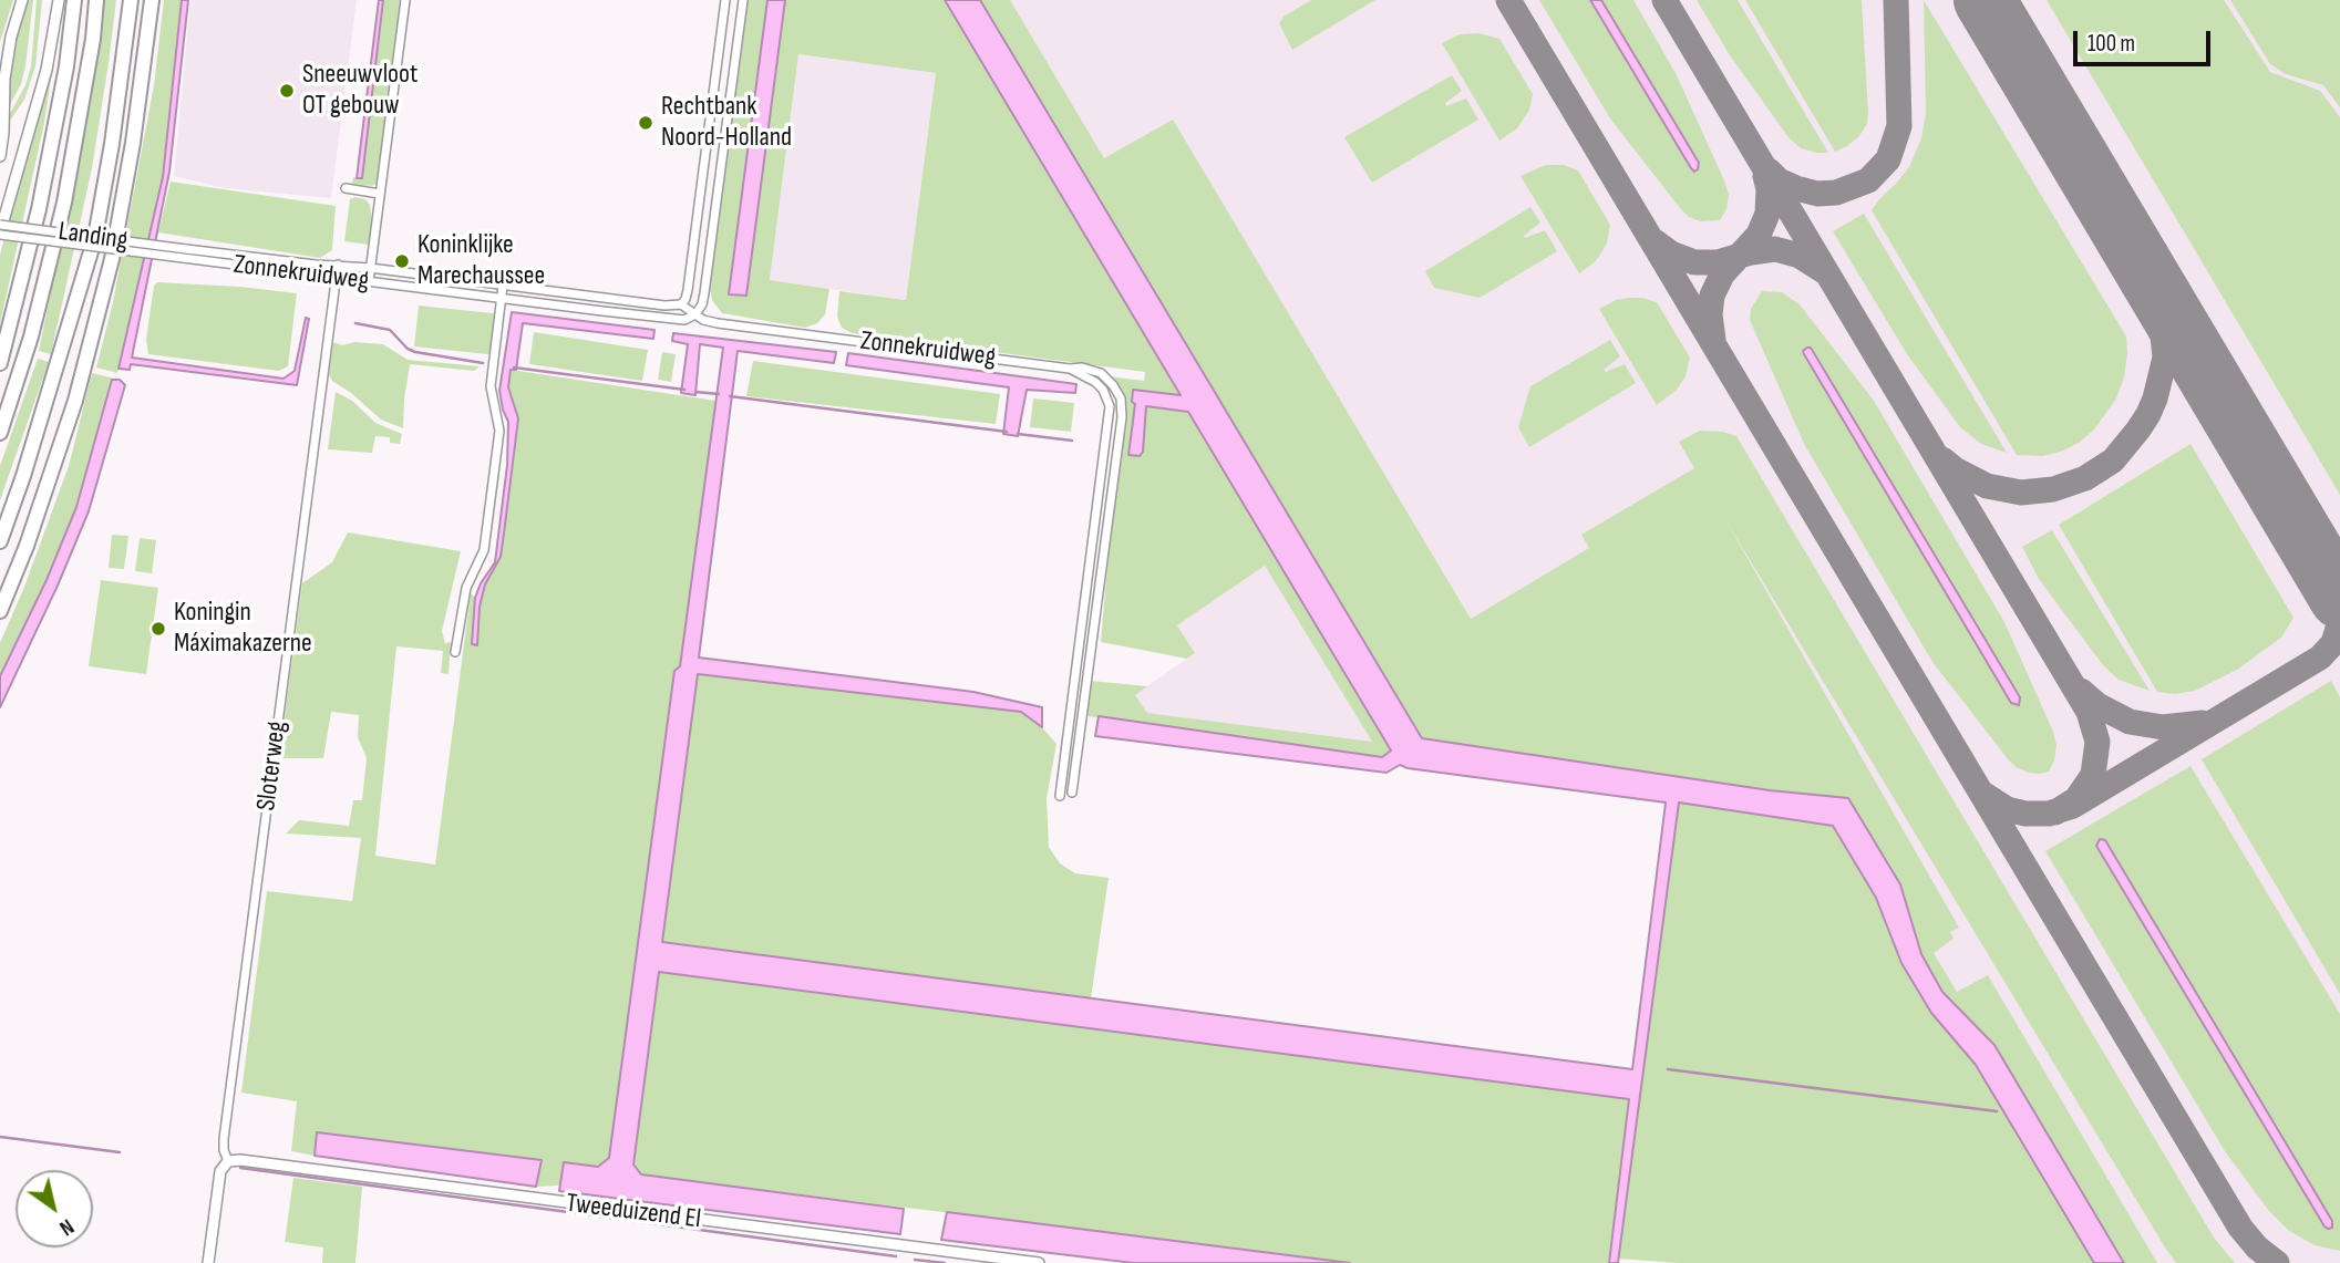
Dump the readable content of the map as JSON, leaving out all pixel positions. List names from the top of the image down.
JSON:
{
  "streets": {
    "street": [
      "Landing",
      "Zonnekruidweg",
      "Sloterweg",
      "Tweeduizend El"
    ]
  },
  "crossings": [
    ["Landing", "Zonnekruidweg"],
    ["Zonnekruidweg", "Sloterweg"],
    ["Sloterweg", "Tweeduizend El"]
  ],
  "places": [
    "Sneeuwvloot OT gebouw",
    "Rechtbank Noord-Holland",
    "Koninklijke Marechaussee",
    "Koningin Máximakazerne"
  ],
  "scale_bar": "100 m",
  "north": "bottom right"
}
